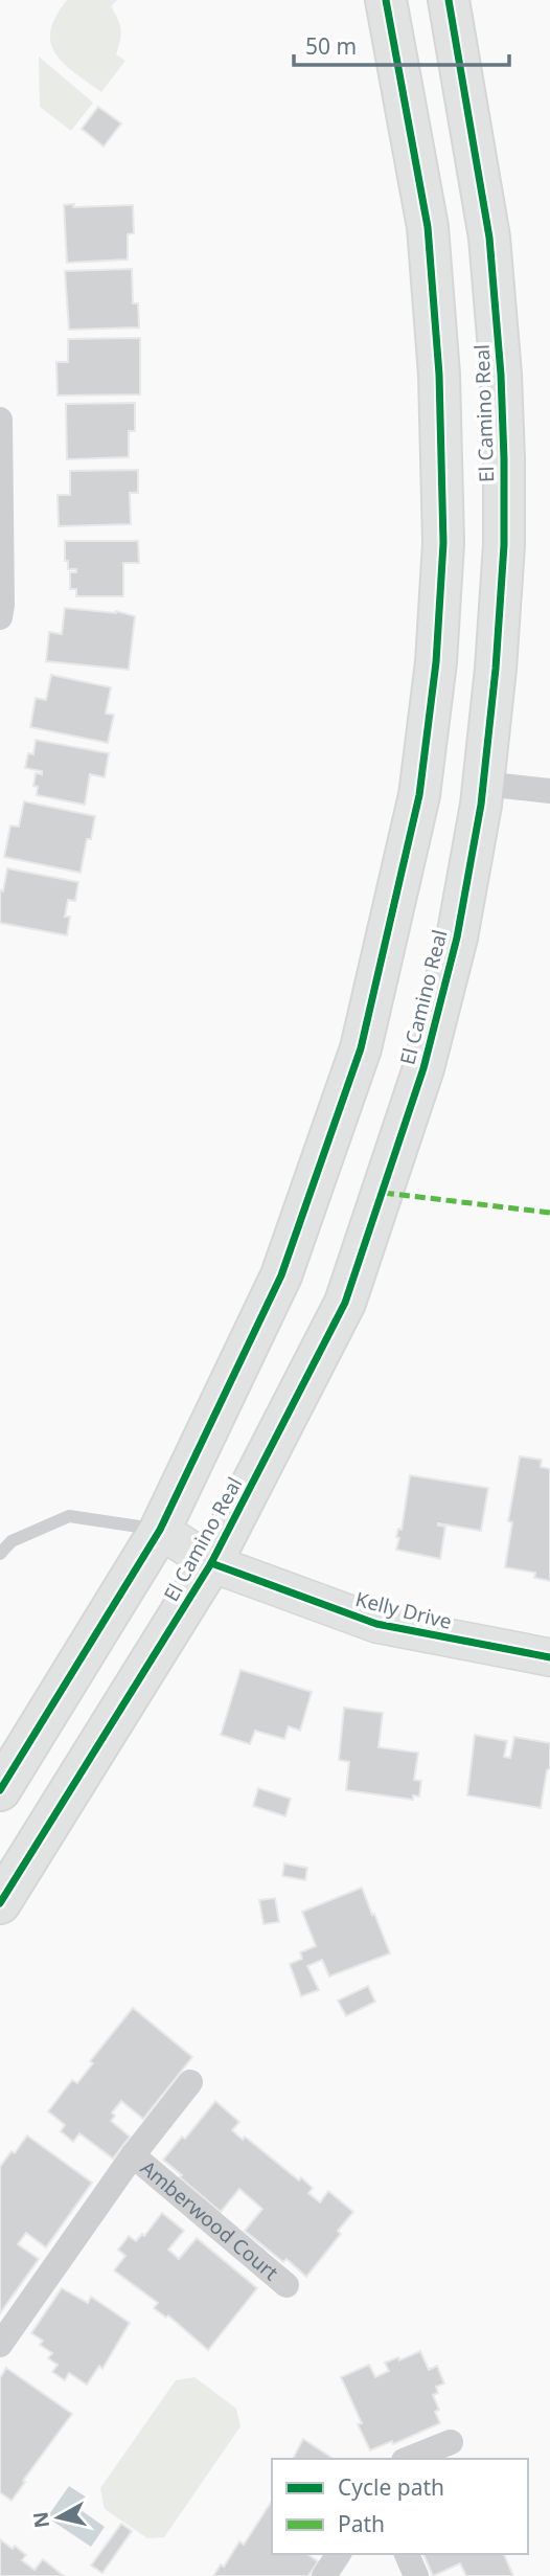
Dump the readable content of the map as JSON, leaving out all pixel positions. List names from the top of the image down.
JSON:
{
  "streets": {
    "main road": ["El Camino Real"],
    "street": ["Kelly Drive", "Amberwood Court"]
  },
  "crossings": [
    ["El Camino Real", "Kelly Drive"]
  ],
  "legend": ["Cycle path", "Path"],
  "scale_bar": "50 m",
  "north": "left"
}
